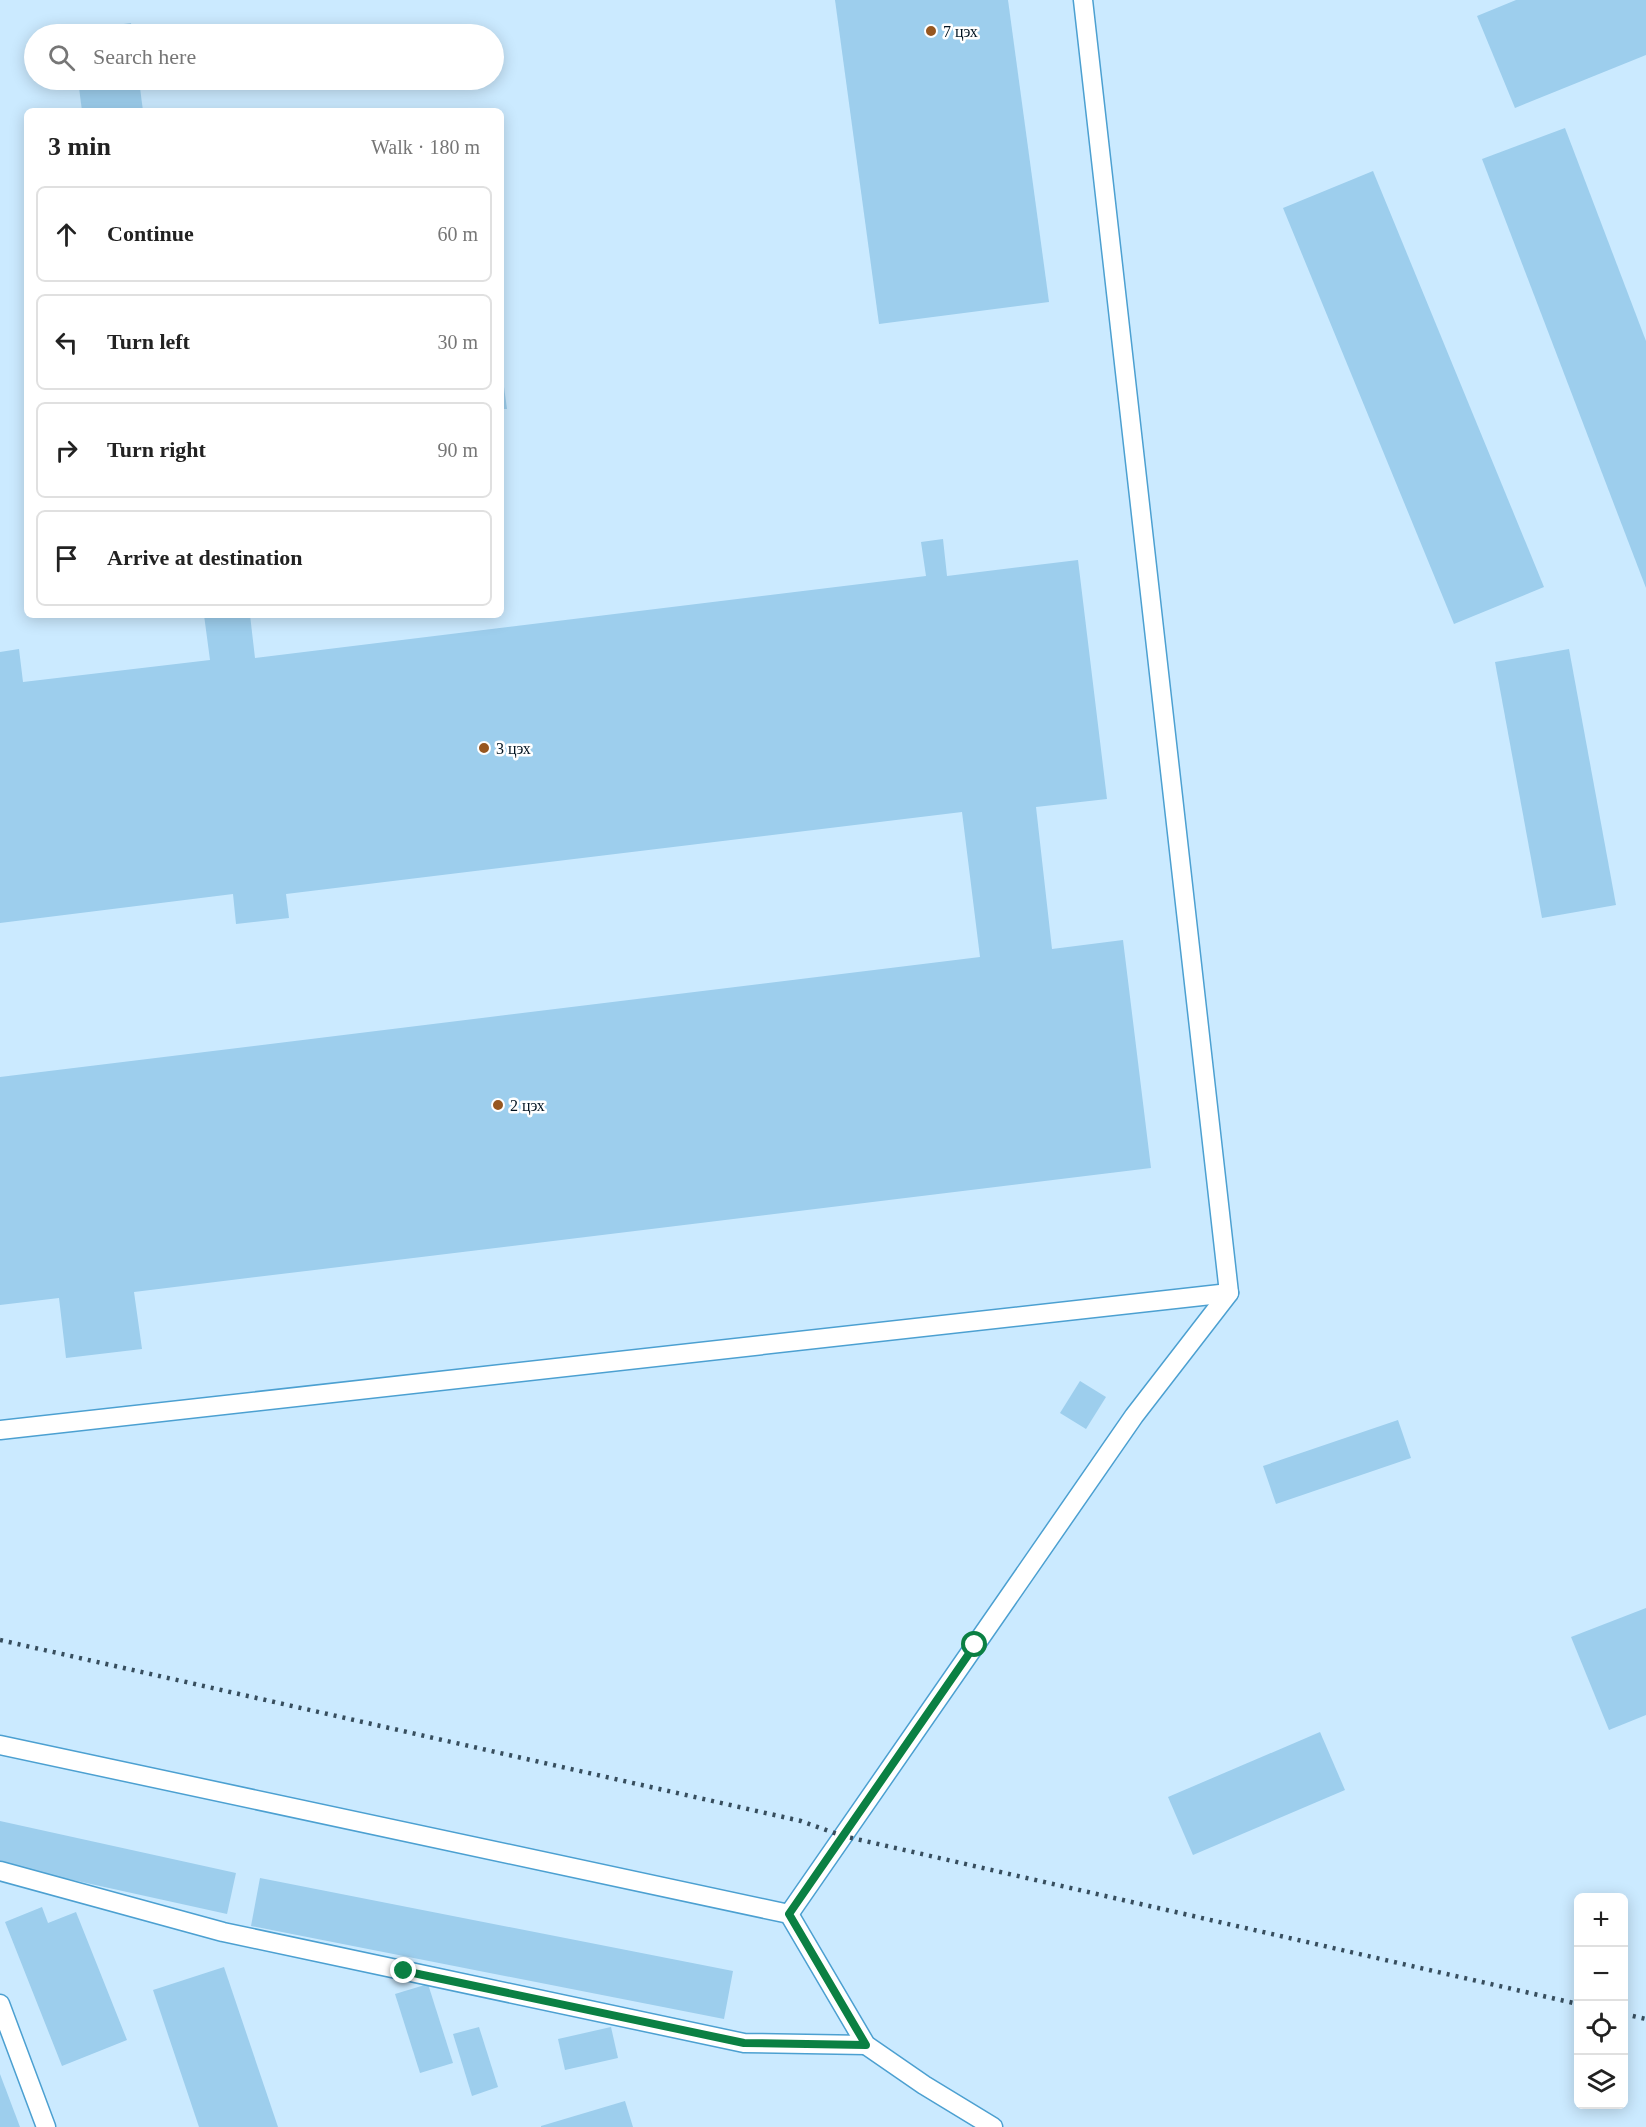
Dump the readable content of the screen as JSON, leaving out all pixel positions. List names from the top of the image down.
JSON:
{
  "places": ["7 цэх", "3 цэх", "2 цэх"],
  "page": {
    "search": "Search here",
    "heading": ["3 min", "Walk · 180 m"],
    "list": [
      ["Continue", "60 m"],
      ["Turn left", "30 m"],
      ["Turn right", "90 m"],
      "Arrive at destination"
    ],
    "map_buttons": ["+", "−"]
  }
}
